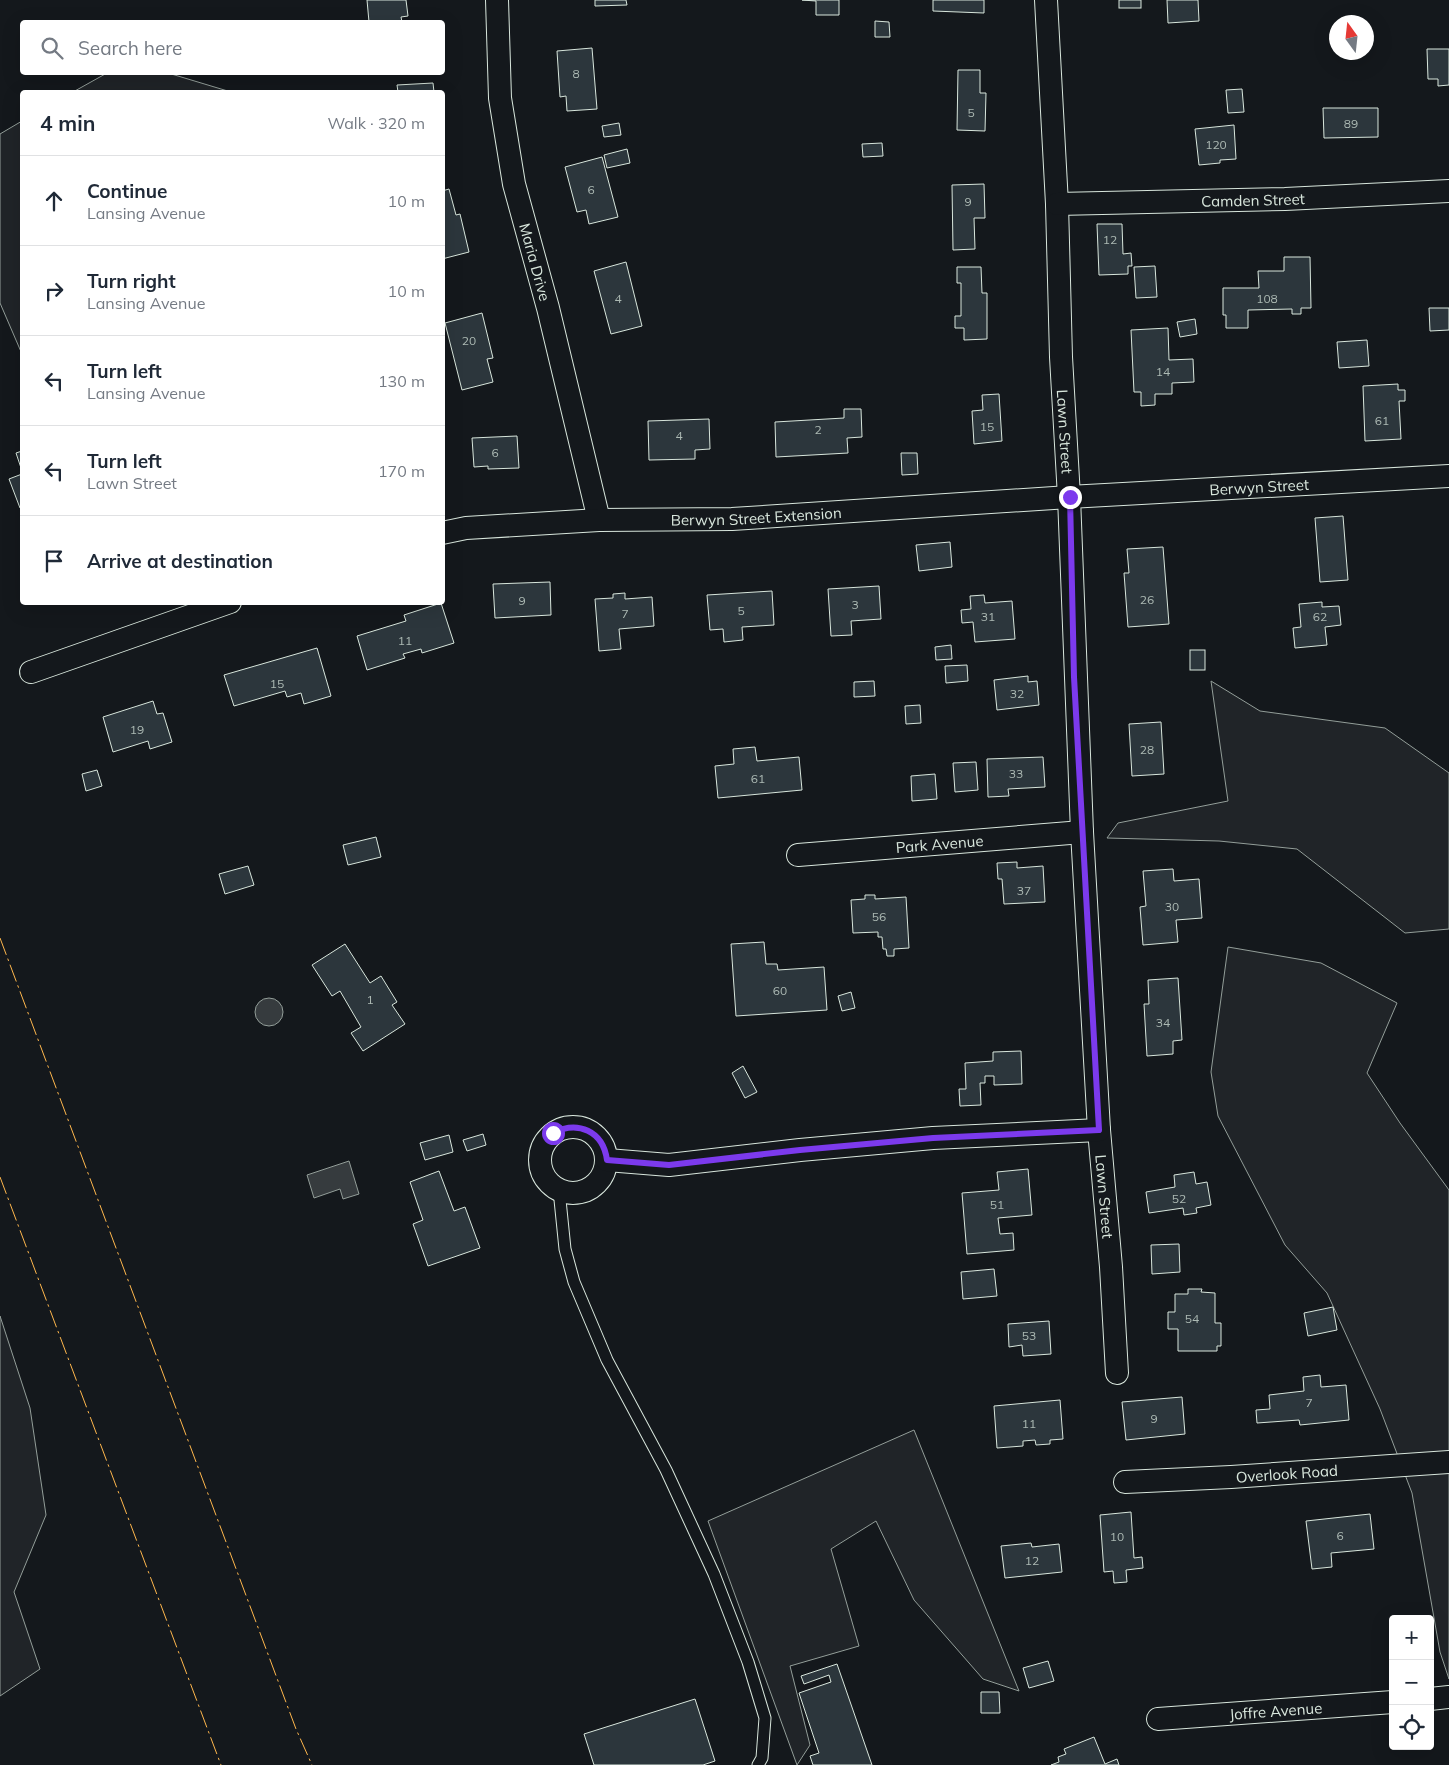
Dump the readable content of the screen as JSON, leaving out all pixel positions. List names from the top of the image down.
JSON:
{
  "streets": {
    "street": [
      "Camden Street",
      "Maria Drive",
      "Lawn Street",
      "Berwyn Street",
      "Berwyn Street Extension",
      "Park Avenue",
      "Overlook Road",
      "Joffre Avenue"
    ]
  },
  "crossings": [
    ["Camden Street", "Lawn Street"],
    ["Maria Drive", "Berwyn Street Extension"],
    ["Lawn Street", "Berwyn Street"],
    ["Lawn Street", "Berwyn Street Extension"],
    ["Lawn Street", "Park Avenue"],
    ["Berwyn Street", "Berwyn Street Extension"]
  ],
  "house_numbers": [
    "8",
    "5",
    "89",
    "120",
    "6",
    "9",
    "12",
    "4",
    "108",
    "20",
    "14",
    "61",
    "15",
    "2",
    "4",
    "6",
    "26",
    "9",
    "3",
    "5",
    "7",
    "31",
    "62",
    "11",
    "15",
    "32",
    "19",
    "28",
    "33",
    "61",
    "37",
    "30",
    "56",
    "60",
    "1",
    "34",
    "52",
    "51",
    "54",
    "53",
    "7",
    "9",
    "11",
    "6",
    "10",
    "12"
  ],
  "north": "top",
  "page": {
    "search": "Search here",
    "heading": ["4 min", "Walk · 320 m"],
    "list": [
      ["Continue", "Lansing Avenue", "10 m"],
      ["Turn right", "Lansing Avenue", "10 m"],
      ["Turn left", "Lansing Avenue", "130 m"],
      ["Turn left", "Lawn Street", "170 m"],
      "Arrive at destination"
    ],
    "map_buttons": ["+", "−"]
  }
}
